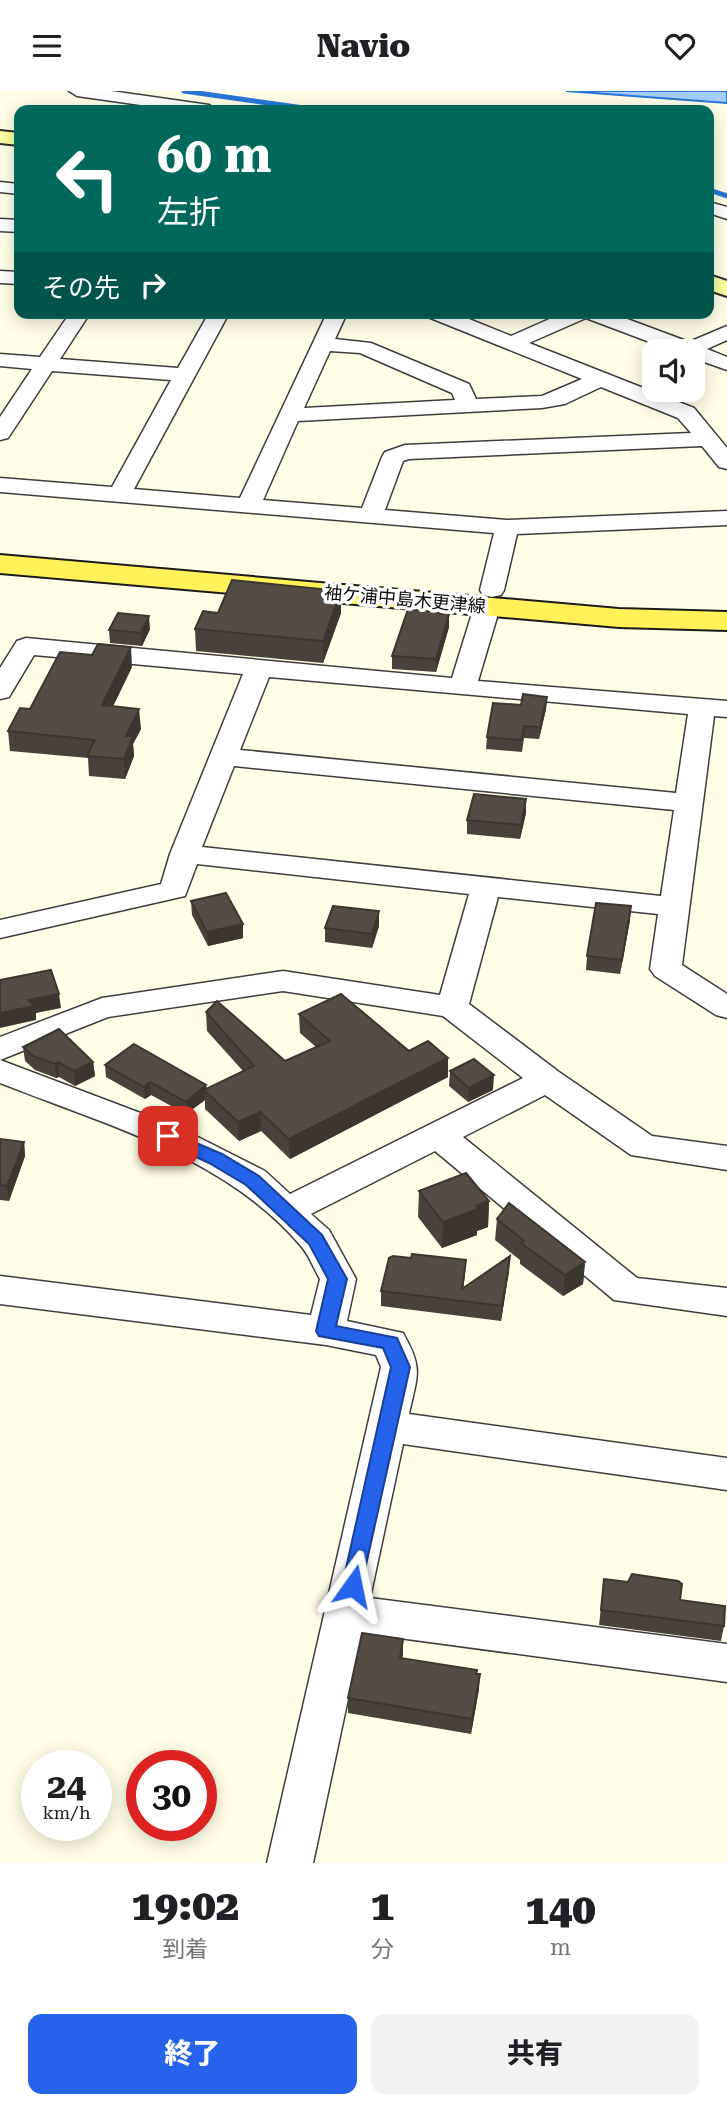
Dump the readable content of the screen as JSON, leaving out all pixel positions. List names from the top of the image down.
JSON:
{
  "streets": {
    "main road": ["袖ケ浦中島木更津線"]
  },
  "page": {
    "header": "Navio",
    "turn": ["60 m", "左折"],
    "then": "その先",
    "speed": "24 km/h",
    "limit": "30",
    "eta": [
      "19:02",
      "到着",
      "1",
      "分",
      "140",
      "m"
    ],
    "buttons": ["終了", "共有"]
  }
}
